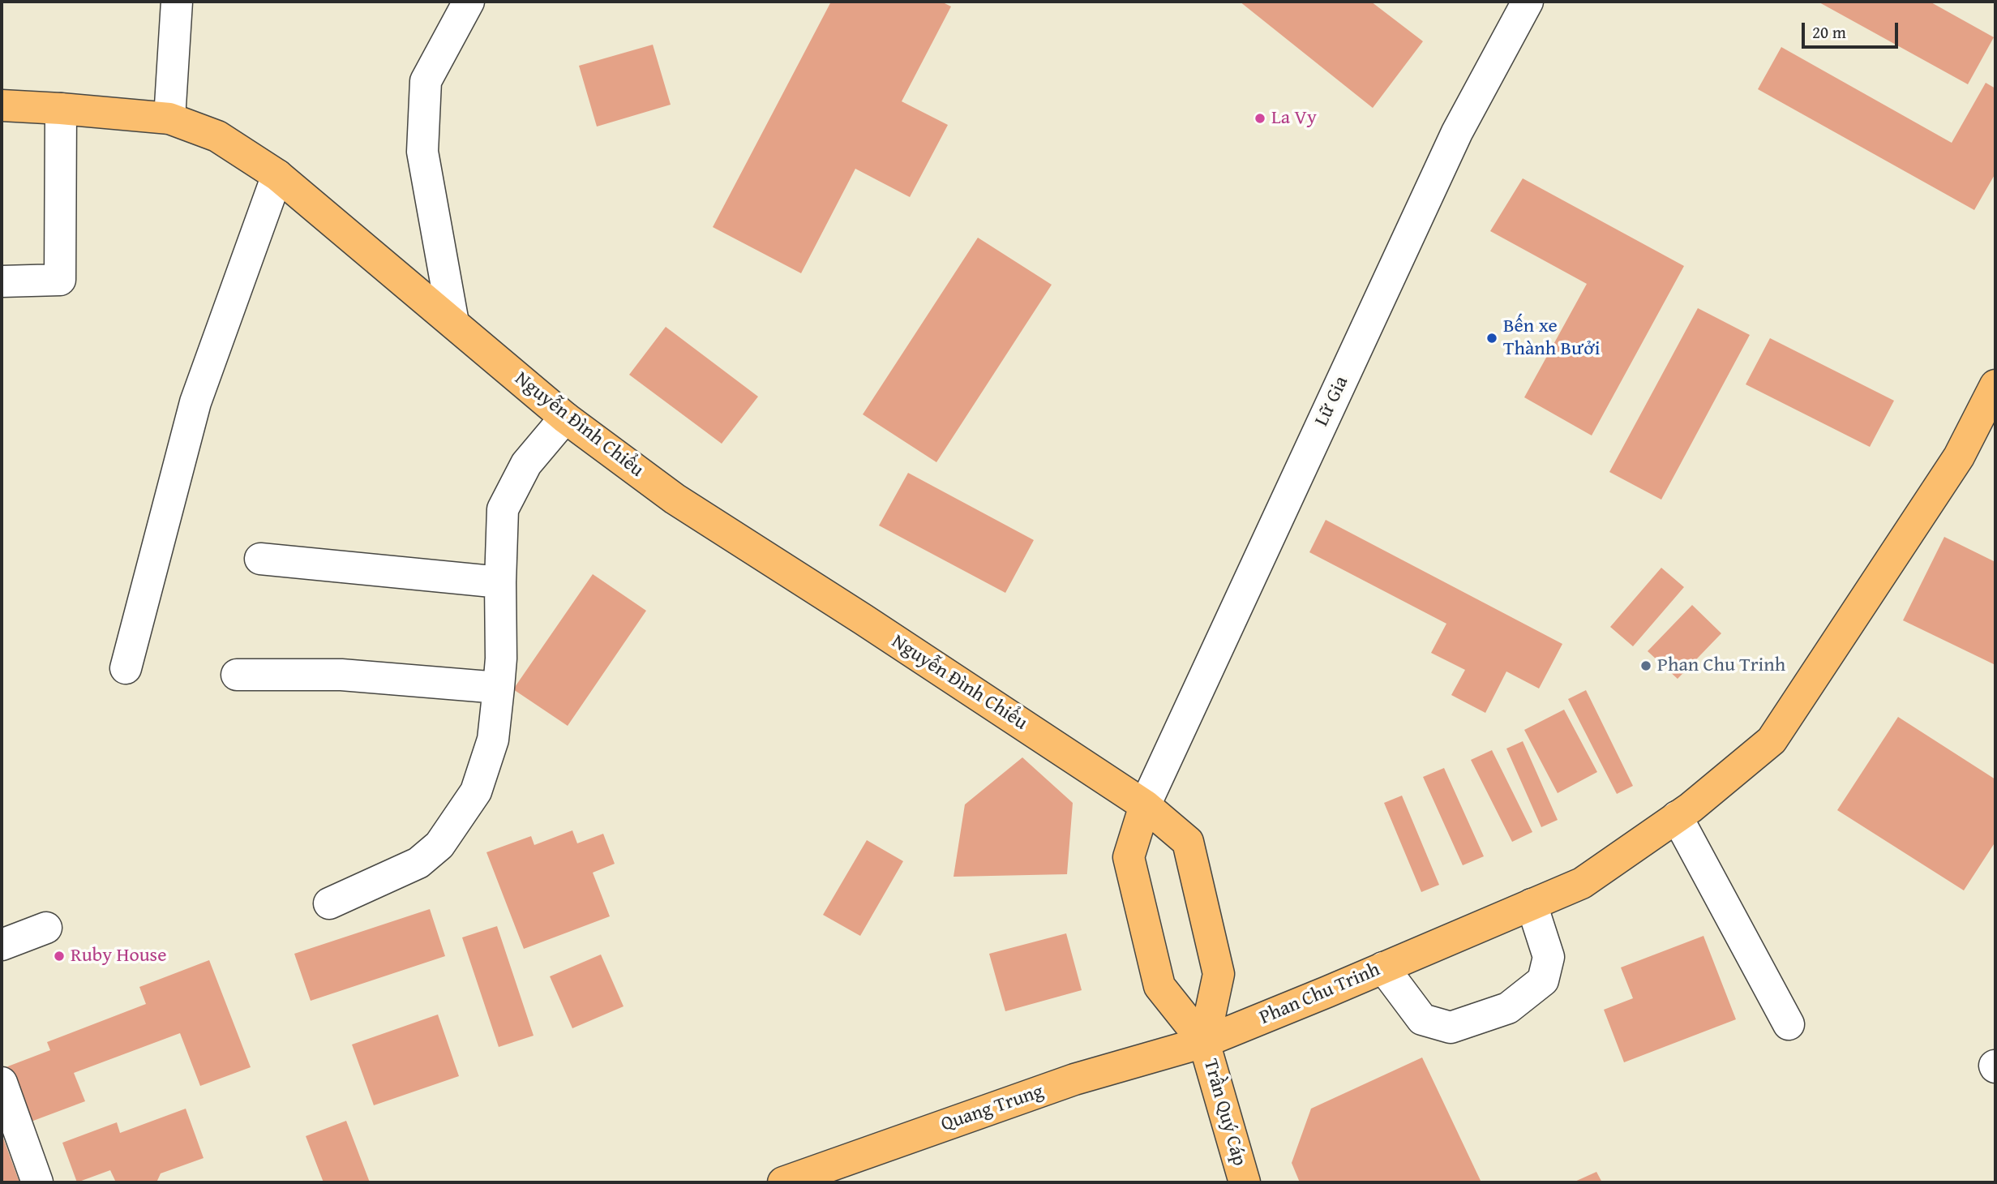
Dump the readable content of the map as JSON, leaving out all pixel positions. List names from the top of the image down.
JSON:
{
  "streets": {
    "main road": [
      "Nguyễn Đình Chiểu",
      "Phan Chu Trinh",
      "Quang Trung",
      "Trần Quý Cáp"
    ],
    "street": ["Lữ Gia"]
  },
  "crossings": [
    ["Lữ Gia", "Nguyễn Đình Chiểu"],
    ["Nguyễn Đình Chiểu", "Phan Chu Trinh"],
    ["Nguyễn Đình Chiểu", "Quang Trung"],
    ["Nguyễn Đình Chiểu", "Trần Quý Cáp"],
    ["Phan Chu Trinh", "Quang Trung"],
    ["Phan Chu Trinh", "Trần Quý Cáp"],
    ["Quang Trung", "Trần Quý Cáp"]
  ],
  "places": [
    "La Vy",
    "Bến xe Thành Bưởi",
    "Phan Chu Trinh",
    "Ruby House"
  ],
  "scale_bar": "20 m"
}
